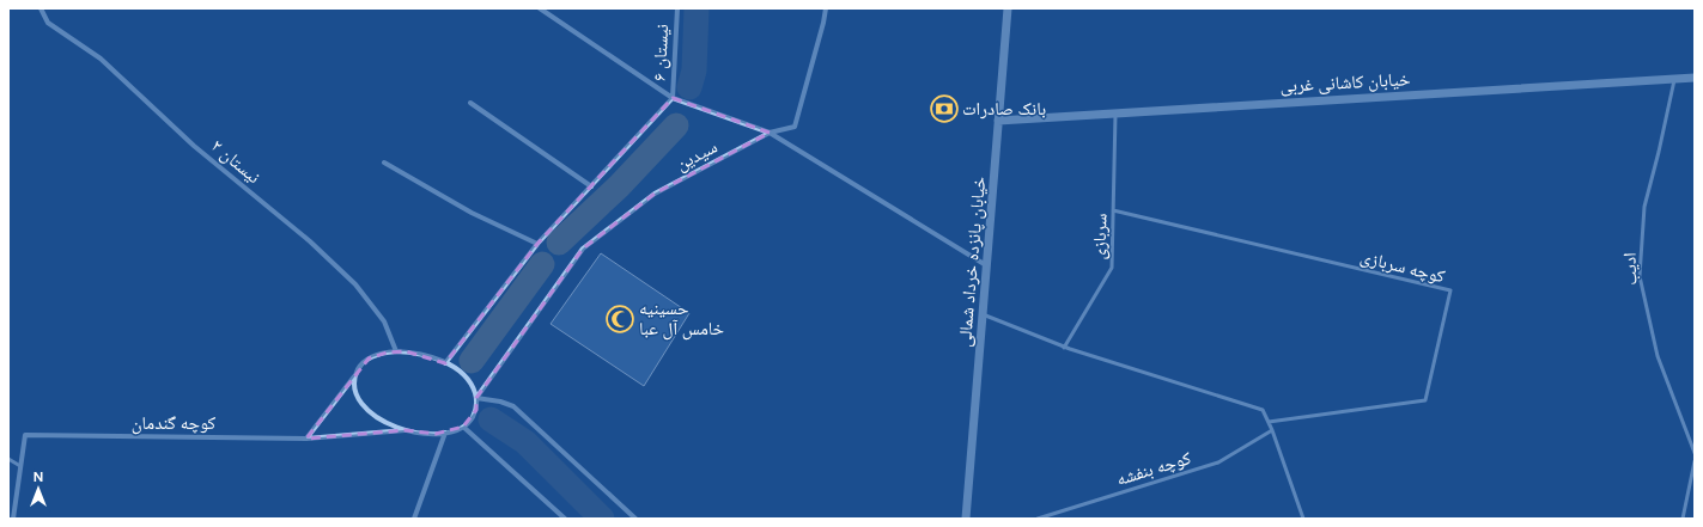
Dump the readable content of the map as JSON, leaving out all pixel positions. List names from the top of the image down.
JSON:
{
  "streets": {
    "street": [
      "نیستان ۶",
      "خیابان کاشانی غربی",
      "سیدین",
      "نیستان ۲",
      "خیابان پانزده خرداد شمالی",
      "کوچه گندمان"
    ],
    "lane": [
      "سربازی",
      "کوچه سربازی",
      "ادیب",
      "کوچه بنفشه"
    ]
  },
  "crossings": [
    ["خیابان کاشانی غربی", "سربازی"],
    ["خیابان کاشانی غربی", "خیابان پانزده خرداد شمالی"],
    ["خیابان کاشانی غربی", "ادیب"],
    ["سیدین", "نیستان ۲"],
    ["سیدین", "کوچه گندمان"],
    ["نیستان ۲", "کوچه گندمان"],
    ["سربازی", "کوچه سربازی"]
  ],
  "places": {
    "bank": ["بانک صادرات"],
    "mosque": ["حسینیه خامس آل عبا"]
  },
  "north": "top"
}
